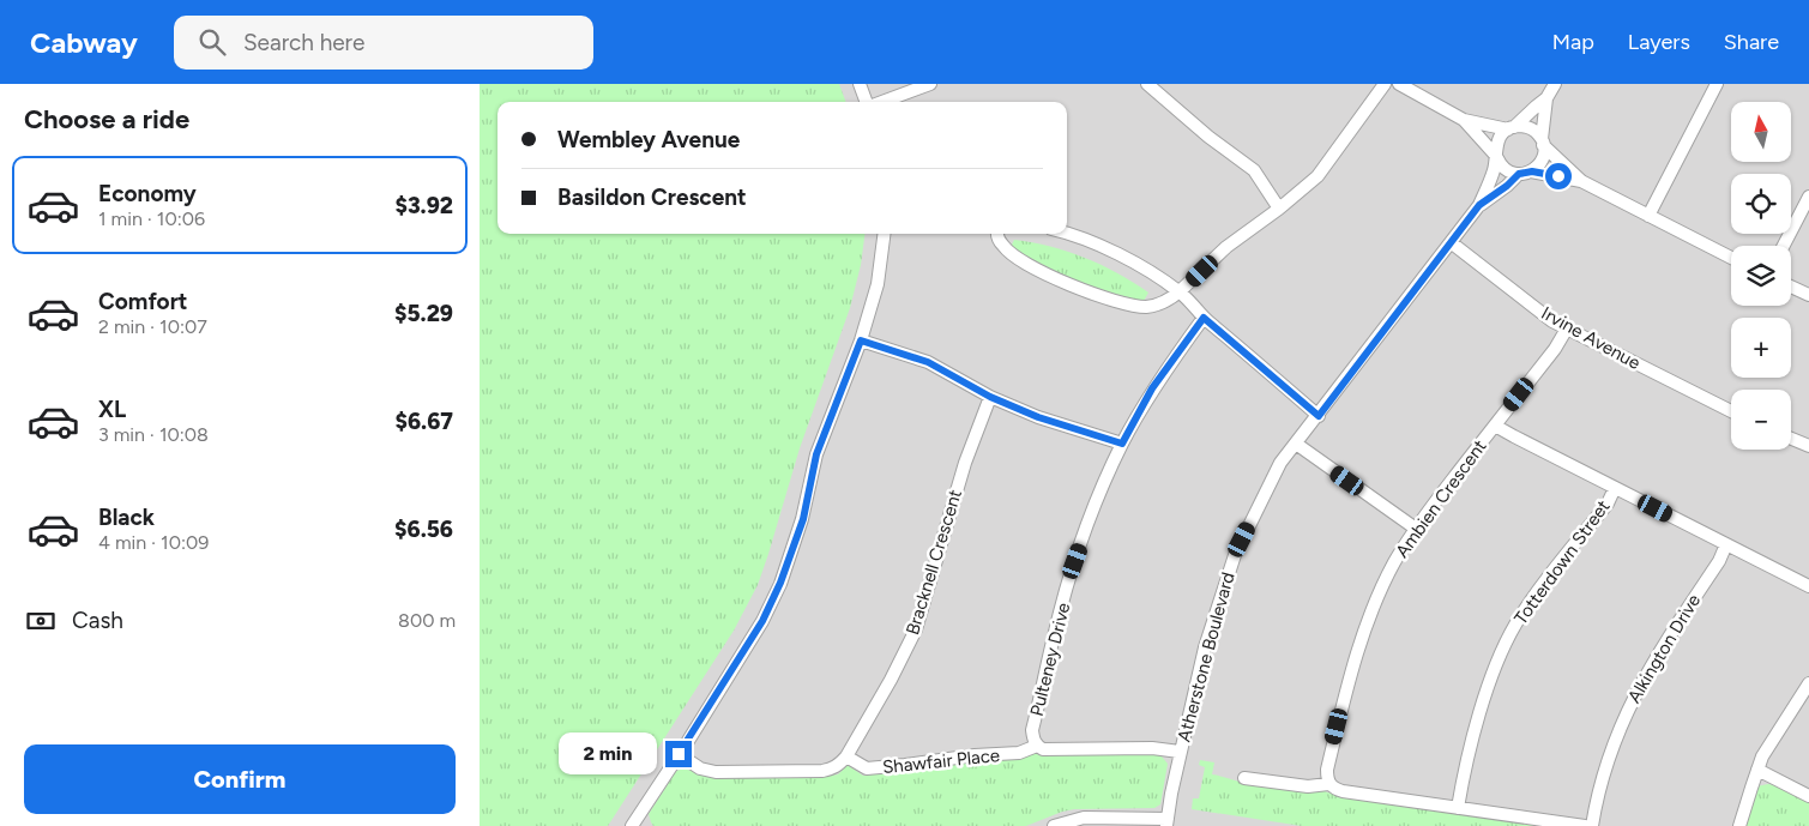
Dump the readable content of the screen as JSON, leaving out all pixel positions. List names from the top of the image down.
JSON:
{
  "streets": {
    "street": [
      "Irvine Avenue",
      "Ambien Crescent",
      "Bracknell Crescent",
      "Totterdown Street",
      "Alkington Drive",
      "Atherstone Boulevard",
      "Pulteney Drive",
      "Shawfair Place"
    ]
  },
  "crossings": [
    ["Irvine Avenue", "Ambien Crescent"],
    ["Irvine Avenue", "Atherstone Boulevard"],
    ["Bracknell Crescent", "Shawfair Place"],
    ["Pulteney Drive", "Shawfair Place"]
  ],
  "north": "top",
  "page": {
    "header": "Cabway",
    "search": "Search here",
    "nav": ["Map", "Layers", "Share"],
    "heading": "Choose a ride",
    "map_buttons": ["+", "−"],
    "banner": ["Wembley Avenue", "Basildon Crescent"],
    "list": [
      {
        "name": "Economy",
        "note": "1 min · 10:06",
        "value": "$3.92"
      },
      {
        "name": "Comfort",
        "note": "2 min · 10:07",
        "value": "$5.29"
      },
      {
        "name": "XL",
        "note": "3 min · 10:08",
        "value": "$6.67"
      },
      {
        "name": "Black",
        "note": "4 min · 10:09",
        "value": "$6.56"
      }
    ],
    "pay": ["Cash", "800 m"],
    "buttons": "Confirm",
    "bubble": "2 min"
  }
}
